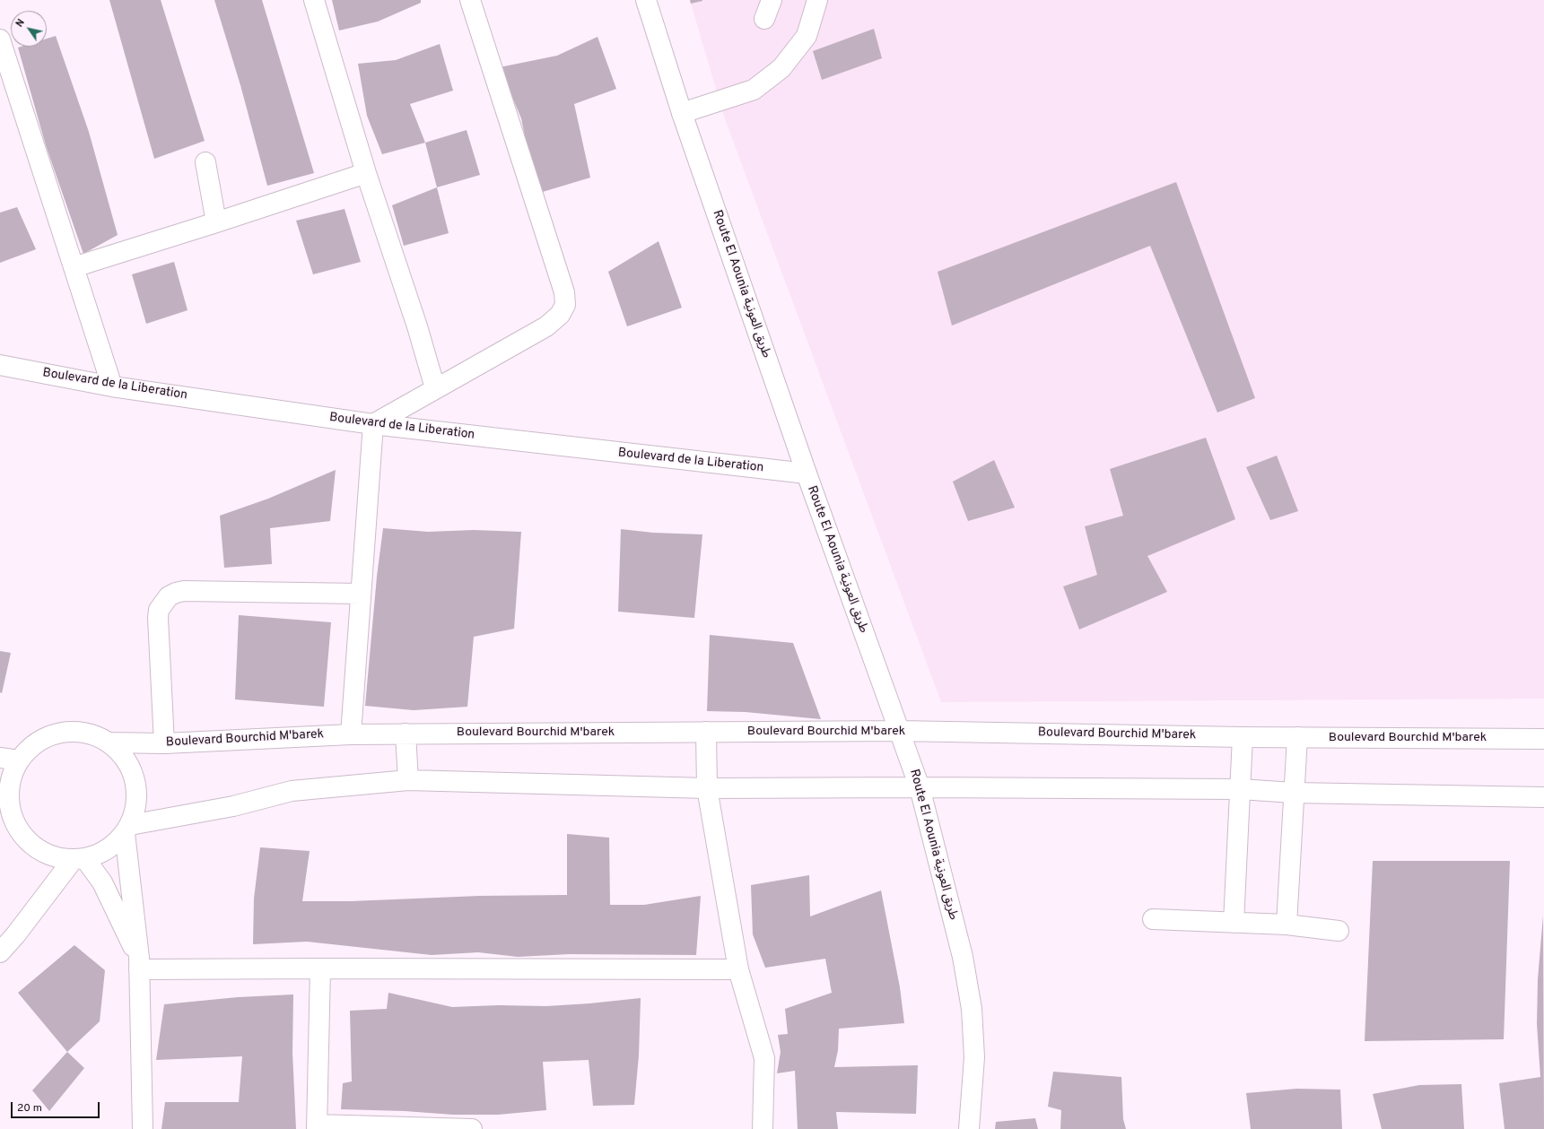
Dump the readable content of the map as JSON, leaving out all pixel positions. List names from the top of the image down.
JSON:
{
  "streets": {
    "street": ["Route El Aounia طريق العونية", "Boulevard de la Liberation", "Boulevard Bourchid M'barek"]
  },
  "crossings": [
    ["Route El Aounia طريق العونية", "Boulevard de la Liberation"],
    ["Route El Aounia طريق العونية", "Boulevard Bourchid M'barek"]
  ],
  "scale_bar": "20 m",
  "north": "top left"
}
